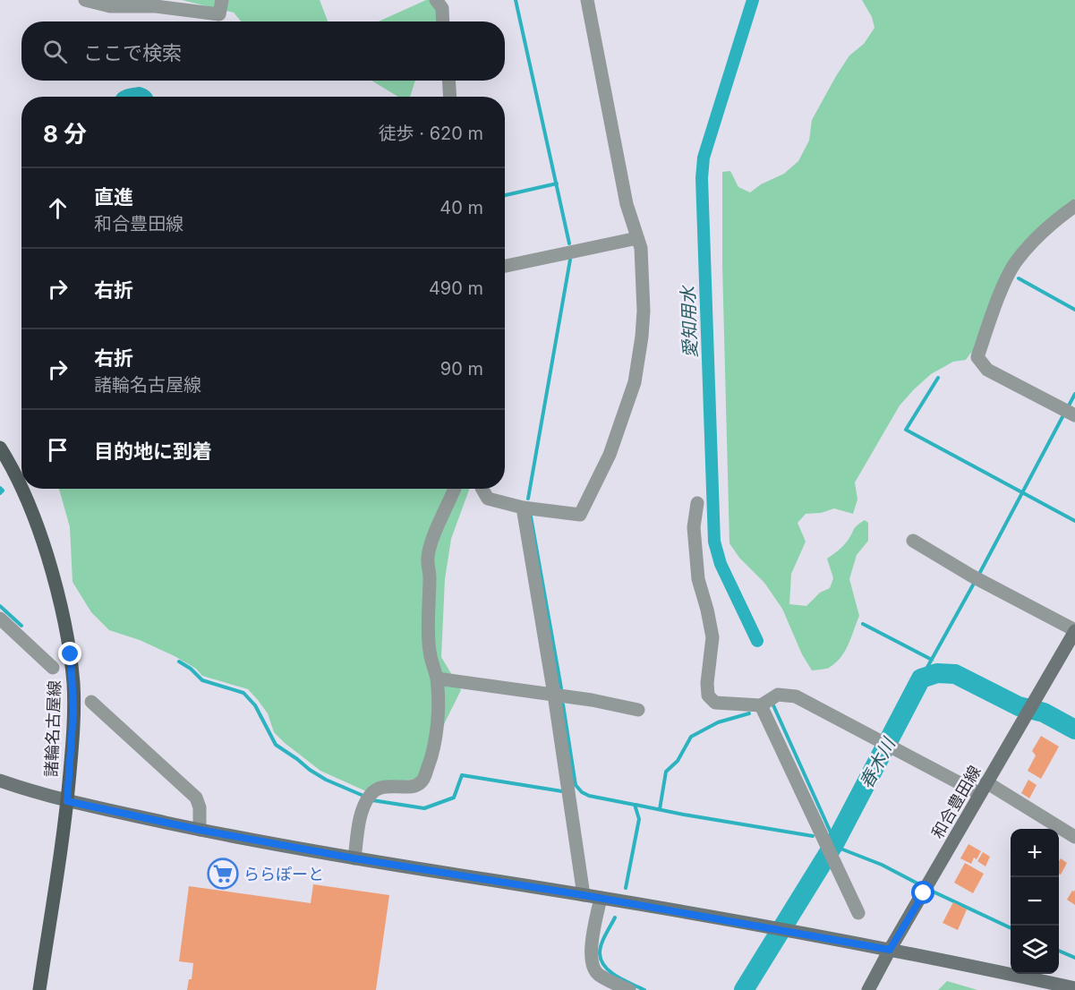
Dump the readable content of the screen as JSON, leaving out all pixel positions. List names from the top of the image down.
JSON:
{
  "streets": {
    "main road": ["諸輪名古屋線"],
    "street": ["和合豊田線"]
  },
  "water": ["愛知用水", "春木川"],
  "places": {
    "supermarket": ["ららぽーと"]
  },
  "page": {
    "search": "ここで検索",
    "heading": ["8 分", "徒歩 · 620 m"],
    "list": [
      ["直進", "和合豊田線", "40 m"],
      ["右折", "490 m"],
      ["右折", "諸輪名古屋線", "90 m"],
      "目的地に到着"
    ],
    "map_buttons": ["+", "−"]
  }
}
